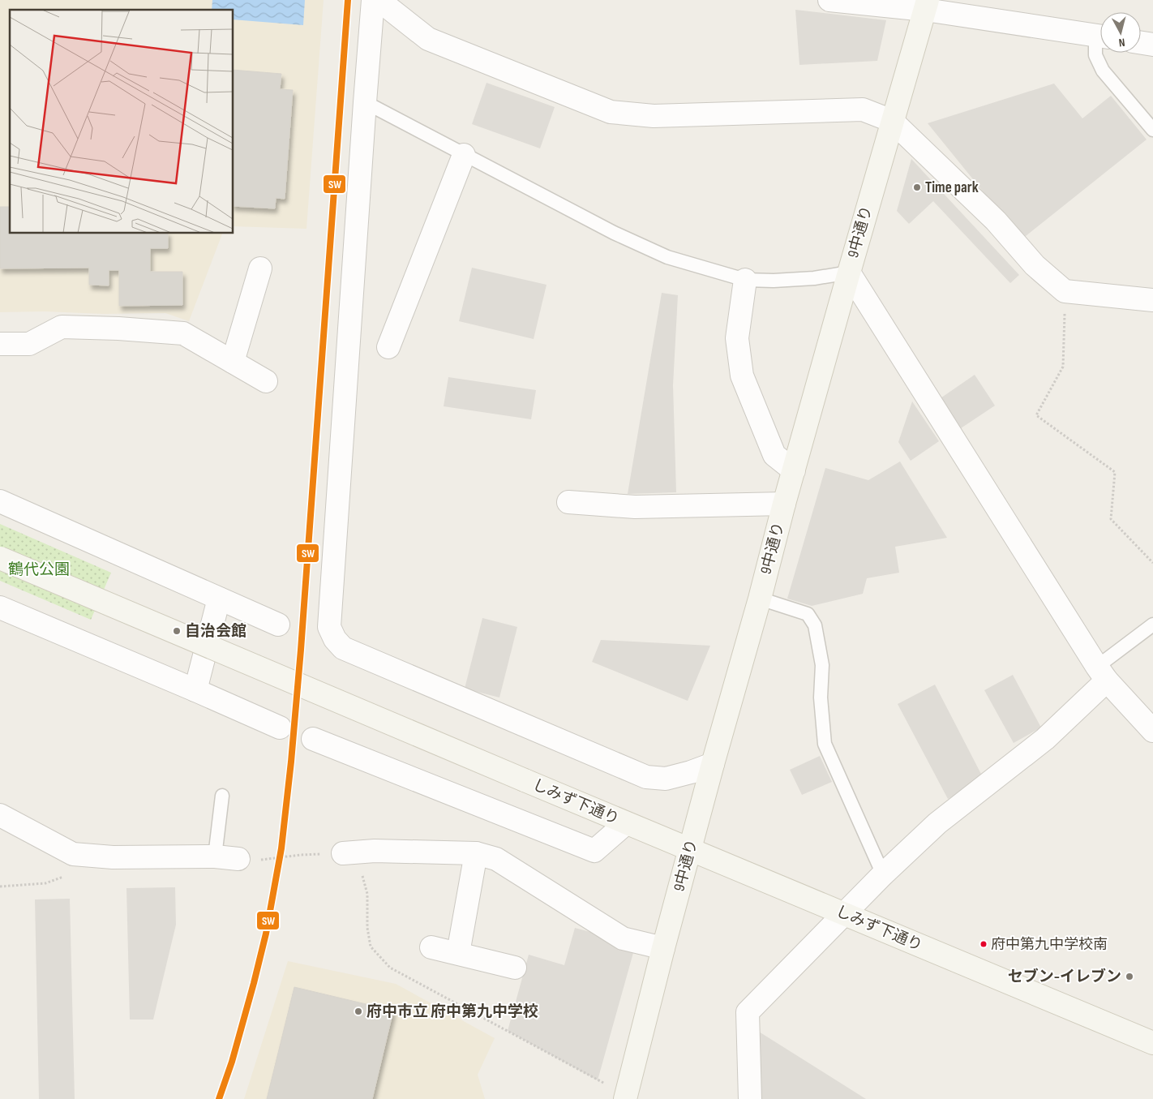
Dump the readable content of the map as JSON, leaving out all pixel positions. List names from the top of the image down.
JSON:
{
  "streets": {
    "street": ["9中通り", "しみず下通り"]
  },
  "crossings": [
    ["9中通り", "しみず下通り"]
  ],
  "parks": ["鶴代公園"],
  "places": [
    "Time park",
    "自治会館",
    "府中第九中学校南",
    "セブン-イレブン",
    "府中市立 府中第九中学校"
  ],
  "lines": ["transit line SW"],
  "north": "bottom"
}
